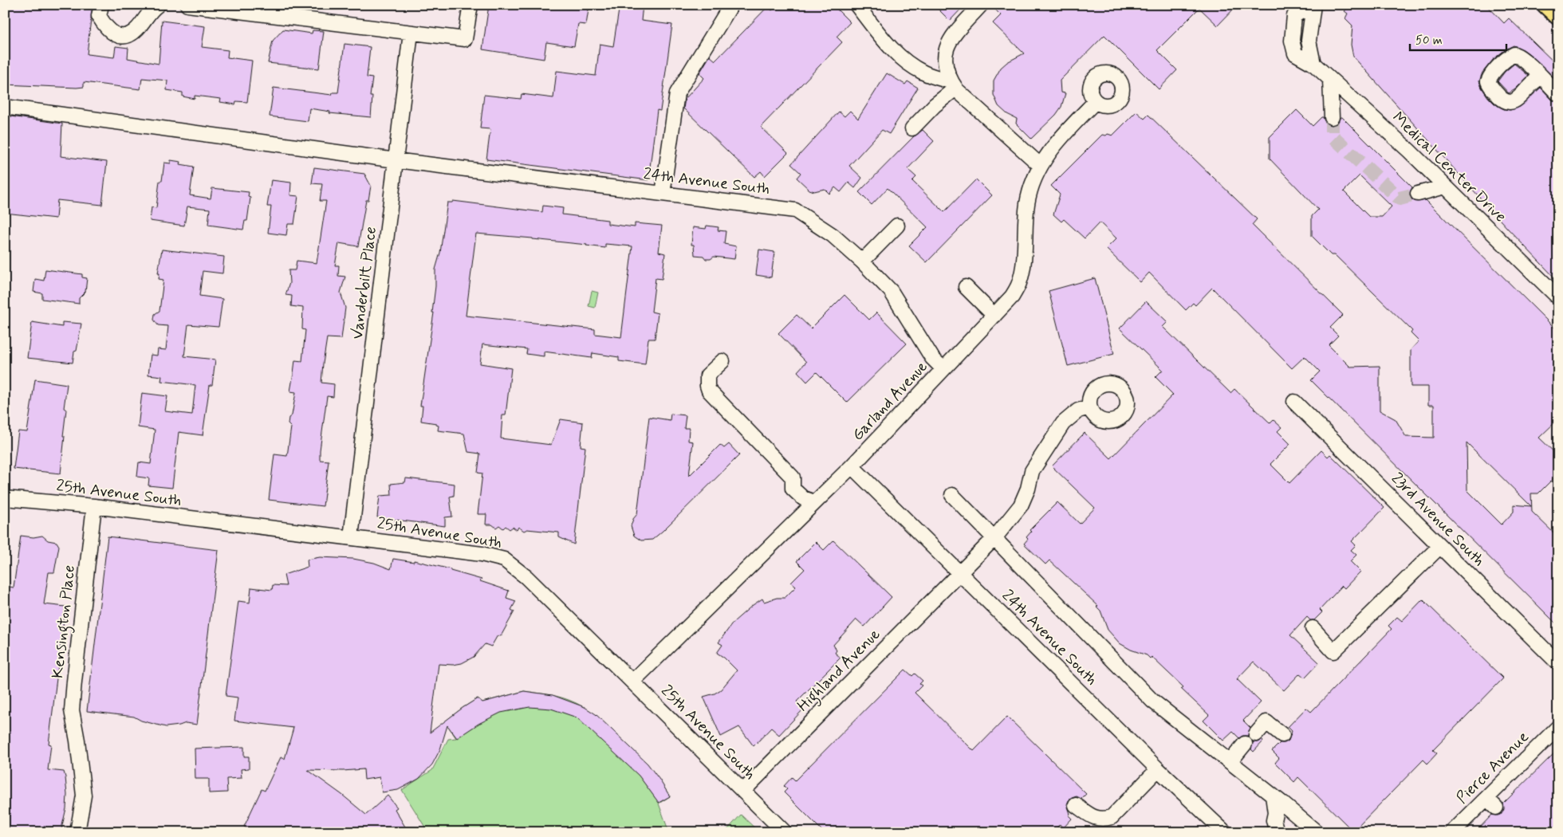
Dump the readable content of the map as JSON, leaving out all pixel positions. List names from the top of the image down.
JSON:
{
  "streets": {
    "street": [
      "Medical Center Drive",
      "24th Avenue South",
      "Vanderbilt Place",
      "Garland Avenue",
      "25th Avenue South",
      "23rd Avenue South",
      "Kensington Place",
      "Highland Avenue",
      "Pierce Avenue"
    ]
  },
  "crossings": [
    ["24th Avenue South", "Vanderbilt Place"],
    ["24th Avenue South", "Garland Avenue"],
    ["24th Avenue South", "Highland Avenue"],
    ["Vanderbilt Place", "25th Avenue South"],
    ["Garland Avenue", "25th Avenue South"],
    ["25th Avenue South", "Kensington Place"],
    ["25th Avenue South", "Highland Avenue"]
  ],
  "scale_bar": "50 m"
}
